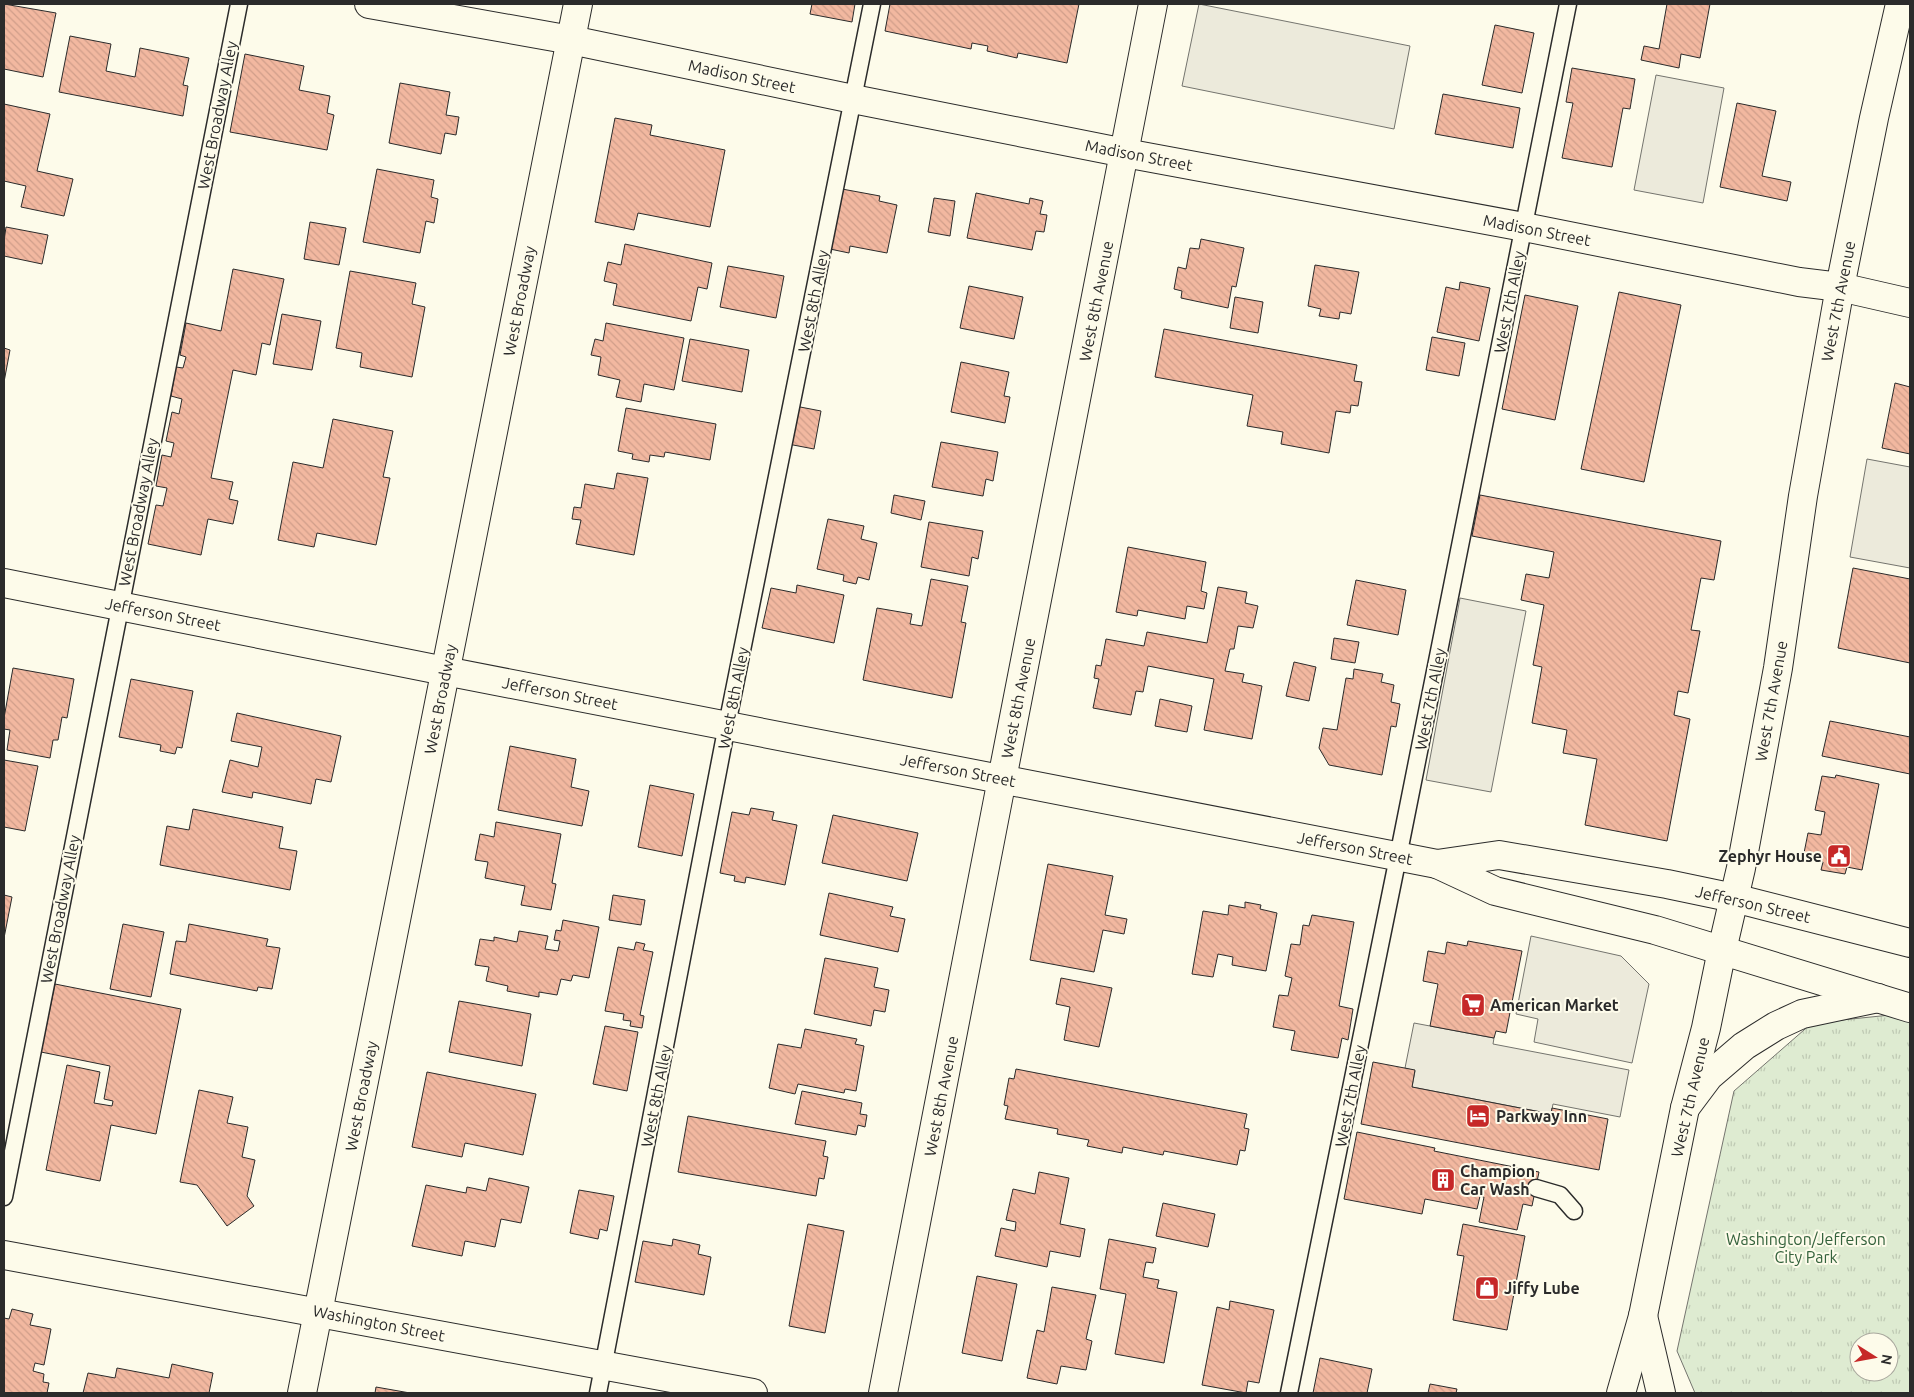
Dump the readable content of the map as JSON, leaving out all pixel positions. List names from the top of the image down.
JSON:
{
  "streets": {
    "main road": [
      "Madison Street",
      "West Broadway",
      "West 8th Avenue",
      "West 7th Avenue",
      "Jefferson Street",
      "Washington Street"
    ],
    "lane": ["West Broadway Alley", "West 8th Alley", "West 7th Alley"]
  },
  "crossings": [
    ["Madison Street", "West Broadway"],
    ["Madison Street", "West 8th Alley"],
    ["Madison Street", "West 8th Avenue"],
    ["Madison Street", "West 7th Avenue"],
    ["Madison Street", "West 7th Alley"],
    ["West Broadway Alley", "Jefferson Street"],
    ["West Broadway", "Jefferson Street"],
    ["West Broadway", "Washington Street"],
    ["West 8th Alley", "Jefferson Street"],
    ["West 8th Alley", "Washington Street"],
    ["West 8th Avenue", "Jefferson Street"],
    ["West 7th Avenue", "Jefferson Street"],
    ["West 7th Alley", "Jefferson Street"]
  ],
  "parks": ["Washington/Jefferson City Park"],
  "places": {
    "public building": ["Zephyr House"],
    "supermarket": ["American Market"],
    "hotel": ["Parkway Inn"],
    "building": ["Champion Car Wash"],
    "shop": ["Jiffy Lube"]
  },
  "north": "right"
}
